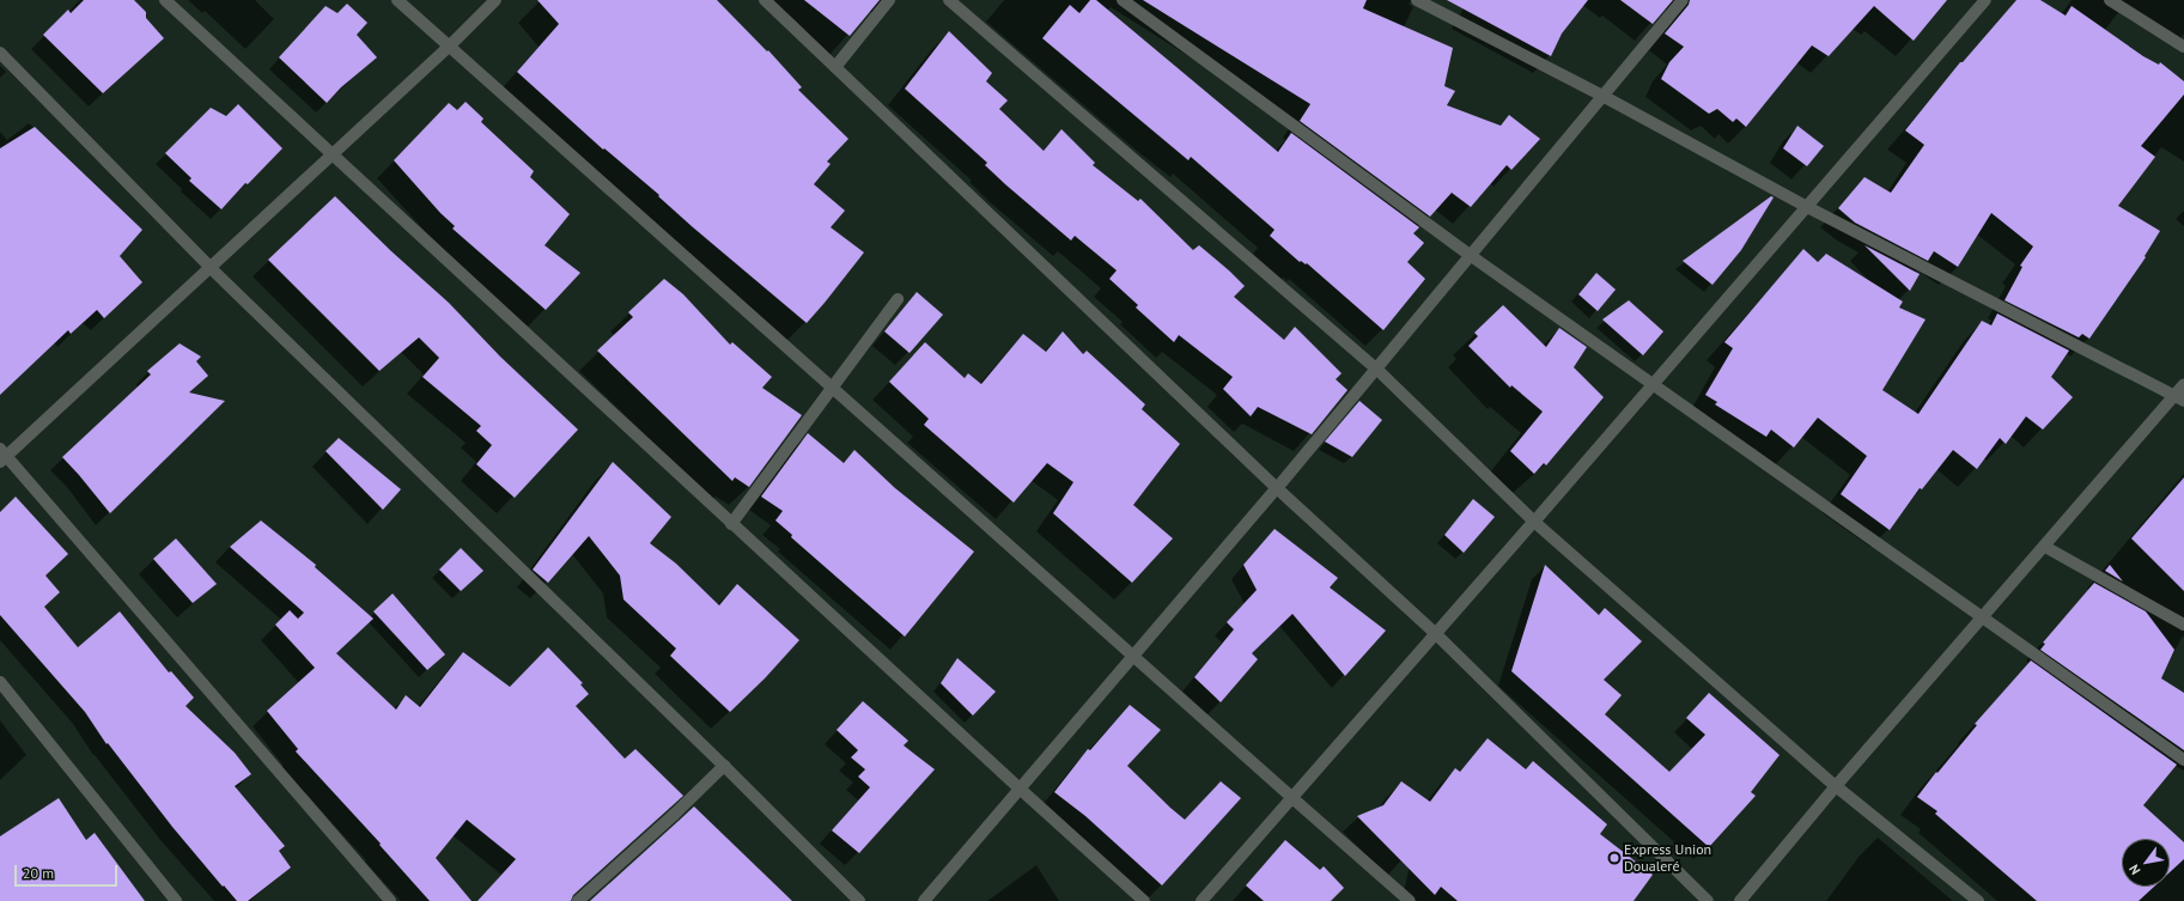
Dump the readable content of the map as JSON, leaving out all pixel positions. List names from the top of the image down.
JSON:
{
  "places": ["Express Union Doualeré"],
  "scale_bar": "20 m",
  "north": "bottom left"
}
